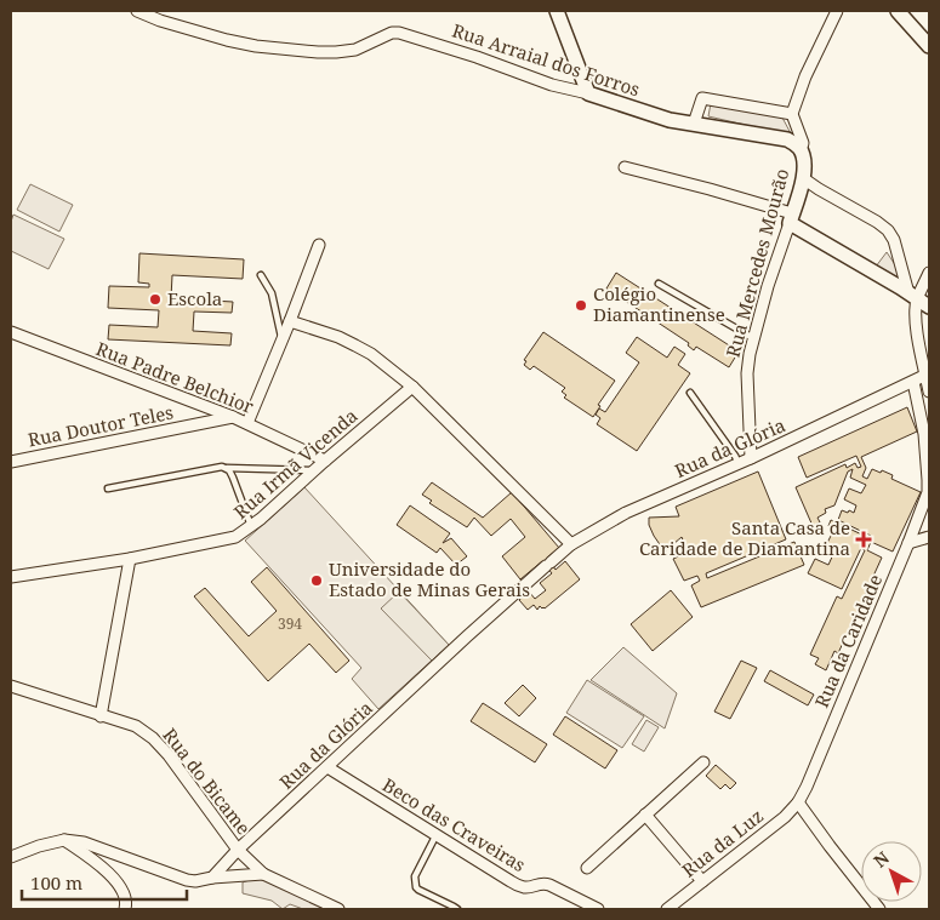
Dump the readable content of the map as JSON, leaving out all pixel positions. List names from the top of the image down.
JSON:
{
  "streets": {
    "main road": ["Rua Arraial dos Forros", "Rua Mercedes Mourão"],
    "street": [
      "Rua Padre Belchior",
      "Rua Doutor Teles",
      "Rua da Glória",
      "Rua Irmã Vicenda",
      "Rua da Caridade",
      "Rua do Bicame",
      "Beco das Craveiras",
      "Rua da Luz"
    ]
  },
  "crossings": [
    ["Rua Arraial dos Forros", "Rua Mercedes Mourão"],
    ["Rua Mercedes Mourão", "Rua da Glória"],
    ["Rua Padre Belchior", "Rua Doutor Teles"],
    ["Rua Padre Belchior", "Rua Irmã Vicenda"],
    ["Rua da Glória", "Rua do Bicame"],
    ["Rua da Glória", "Beco das Craveiras"],
    ["Rua da Caridade", "Rua da Luz"]
  ],
  "places": {
    "other": ["Escola", "Colégio Diamantinense", "Universidade do Estado de Minas Gerais"],
    "health": ["Santa Casa de Caridade de Diamantina"]
  },
  "house_numbers": ["394"],
  "scale_bar": "100 m",
  "north": "top left"
}
